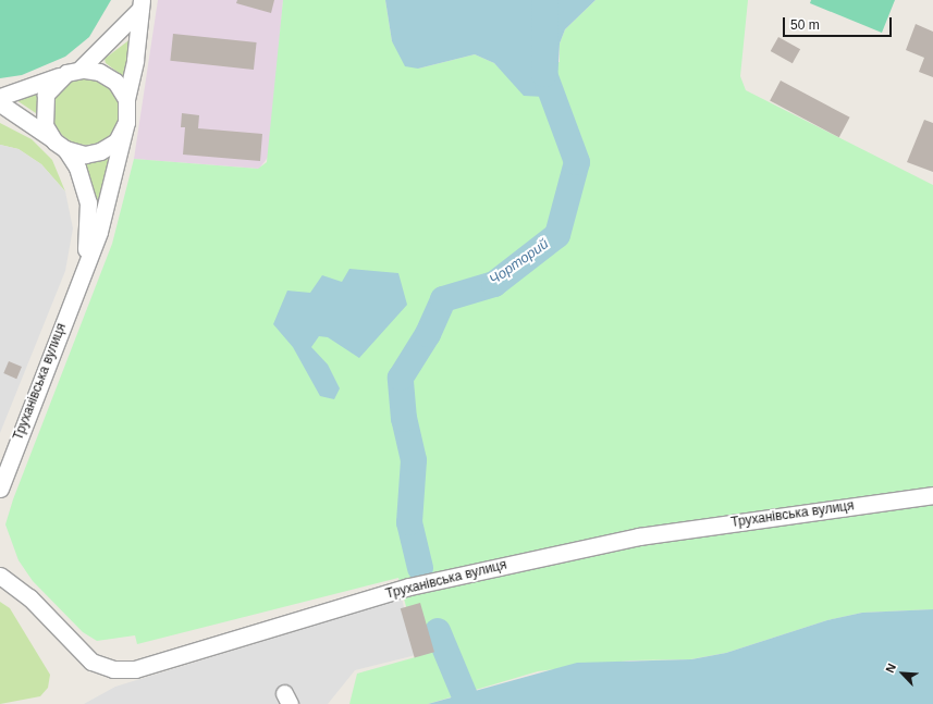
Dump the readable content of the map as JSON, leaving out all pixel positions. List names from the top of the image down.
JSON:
{
  "streets": {
    "street": ["Труханівська вулиця"]
  },
  "water": ["Чорторий"],
  "scale_bar": "50 m",
  "north": "top left"
}
